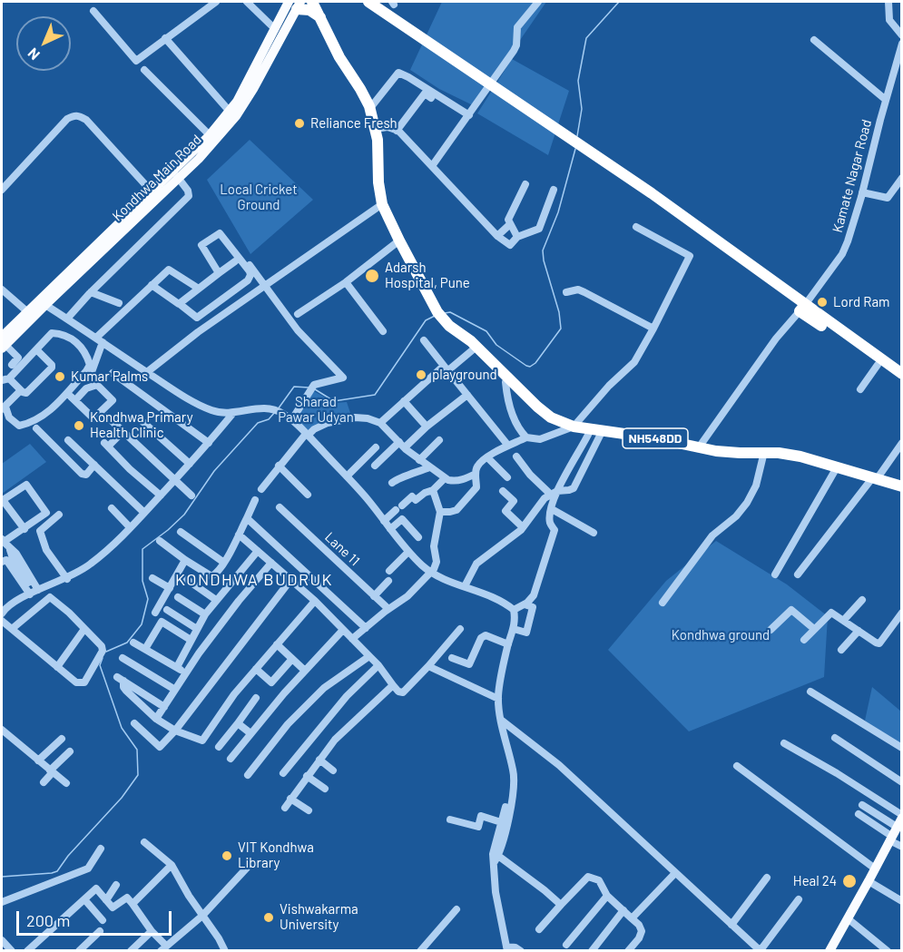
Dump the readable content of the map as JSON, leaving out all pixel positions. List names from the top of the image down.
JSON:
{
  "streets": {
    "highway": ["NH548DD"],
    "main road": ["Kondhwa Main Road"],
    "street": ["Kamate Nagar Road", "Lane 11"]
  },
  "crossings": [
    ["Kamate Nagar Road", "NH548DD"]
  ],
  "districts": ["KONDHWA BUDRUK"],
  "parks": ["Local Cricket Ground", "Sharad Pawar Udyan", "Kondhwa ground"],
  "places": [
    "Reliance Fresh",
    "Adarsh Hospital, Pune",
    "Lord Ram",
    "playground",
    "Kumar Palms",
    "Kondhwa Primary Health Clinic",
    "VIT Kondhwa Library",
    "Heal 24",
    "Vishwakarma University"
  ],
  "scale_bar": "200 m",
  "north": "bottom left"
}
